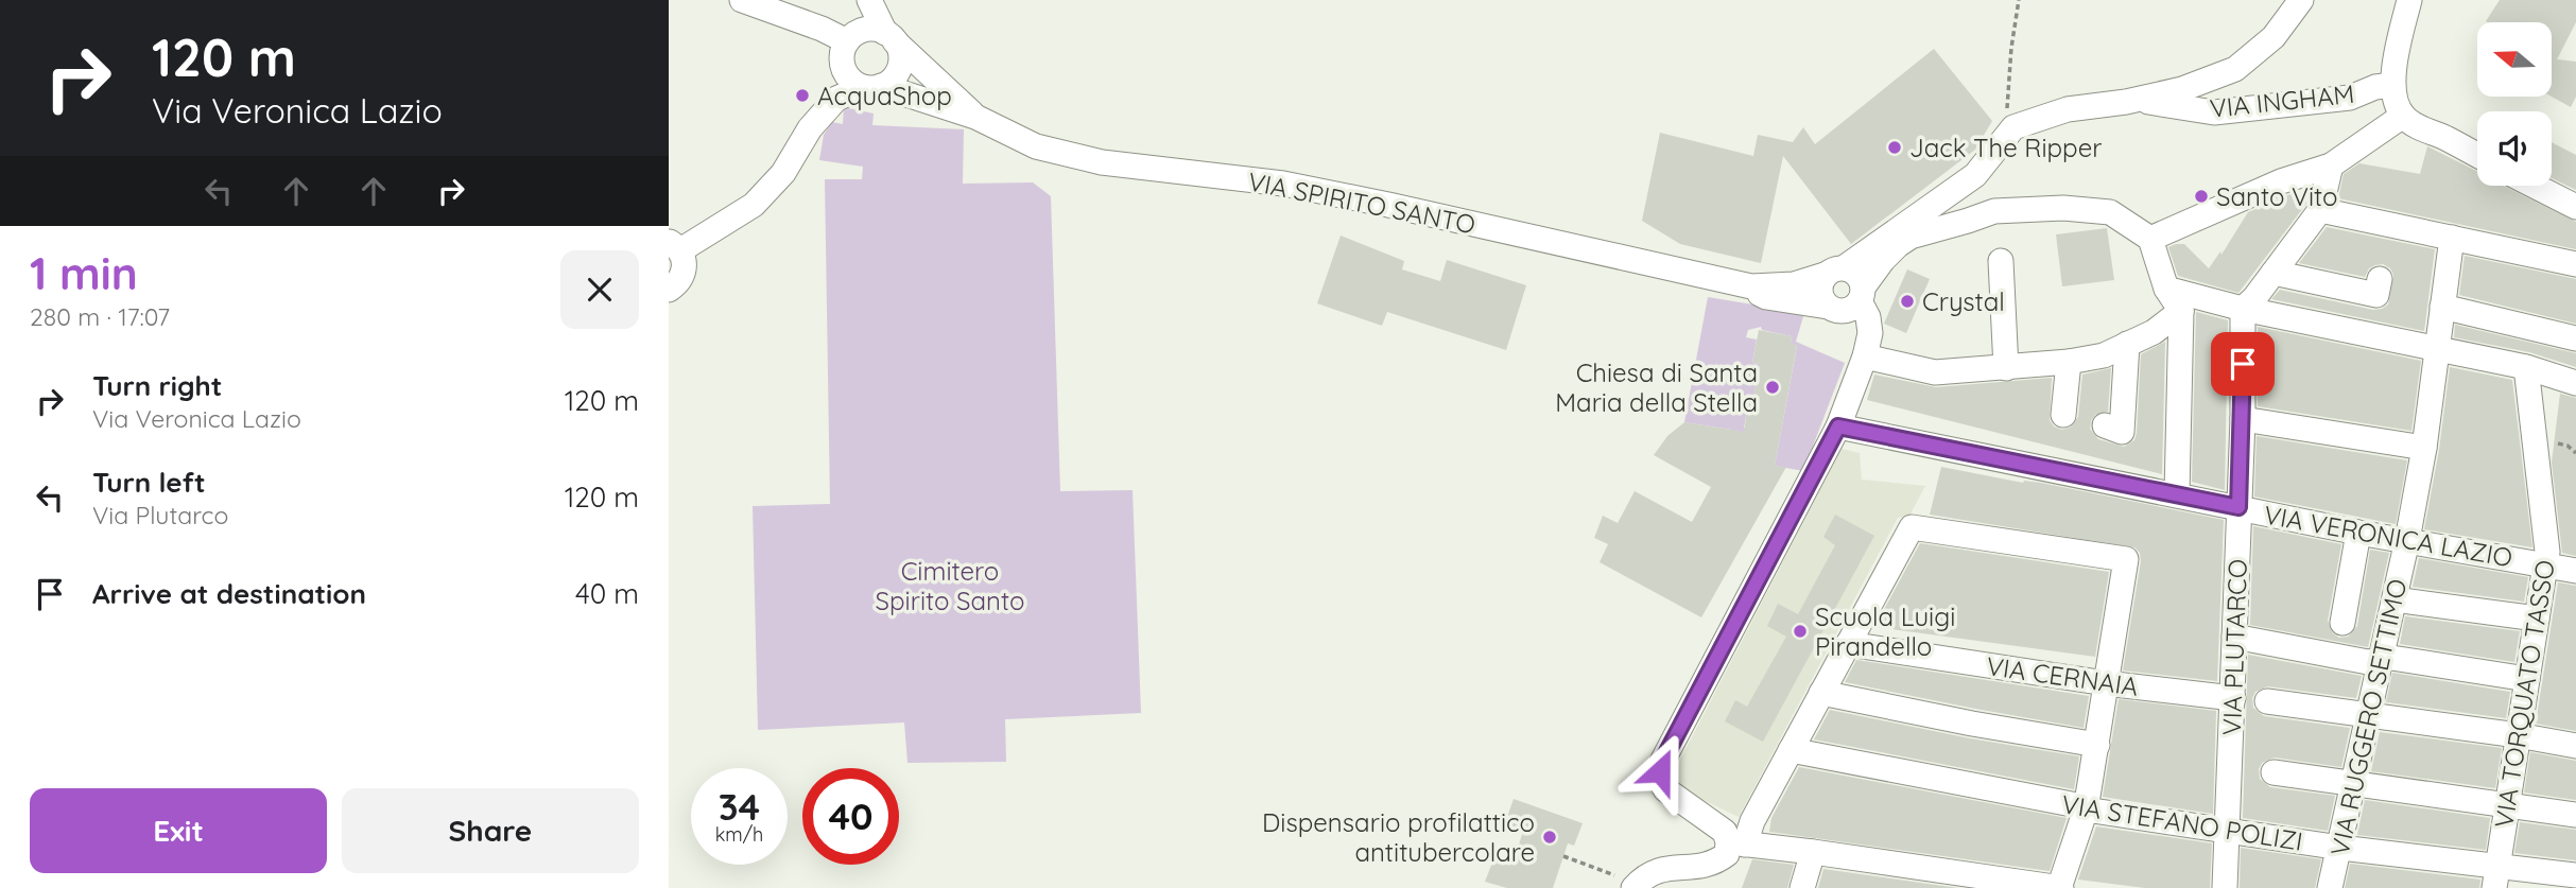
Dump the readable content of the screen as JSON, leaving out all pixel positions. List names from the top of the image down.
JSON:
{
  "streets": {
    "street": [
      "VIA INGHAM",
      "VIA SPIRITO SANTO",
      "VIA VERONICA LAZIO",
      "VIA PLUTARCO",
      "VIA CERNAIA",
      "VIA TORQUATO TASSO",
      "VIA RUGGERO SETTIMO",
      "VIA STEFANO POLIZI"
    ]
  },
  "crossings": [
    ["VIA VERONICA LAZIO", "VIA PLUTARCO"],
    ["VIA VERONICA LAZIO", "VIA TORQUATO TASSO"],
    ["VIA VERONICA LAZIO", "VIA RUGGERO SETTIMO"],
    ["VIA PLUTARCO", "VIA CERNAIA"],
    ["VIA PLUTARCO", "VIA STEFANO POLIZI"],
    ["VIA TORQUATO TASSO", "VIA STEFANO POLIZI"],
    ["VIA RUGGERO SETTIMO", "VIA STEFANO POLIZI"]
  ],
  "parks": ["Cimitero Spirito Santo"],
  "places": [
    "AcquaShop",
    "Jack The Ripper",
    "Santo Vito",
    "Crystal",
    "Chiesa di Santa Maria della Stella",
    "Scuola Luigi Pirandello",
    "Dispensario profilattico antitubercolare"
  ],
  "north": "left",
  "page": {
    "turn": ["120 m", "Via Veronica Lazio"],
    "heading": ["1 min", "280 m · 17:07"],
    "list": [
      {
        "name": "Turn right",
        "note": "Via Veronica Lazio",
        "value": "120 m"
      },
      {
        "name": "Turn left",
        "note": "Via Plutarco",
        "value": "120 m"
      },
      {
        "name": "Arrive at destination",
        "value": "40 m"
      }
    ],
    "speed": "34 km/h",
    "limit": "40",
    "buttons": ["Exit", "Share"]
  }
}
